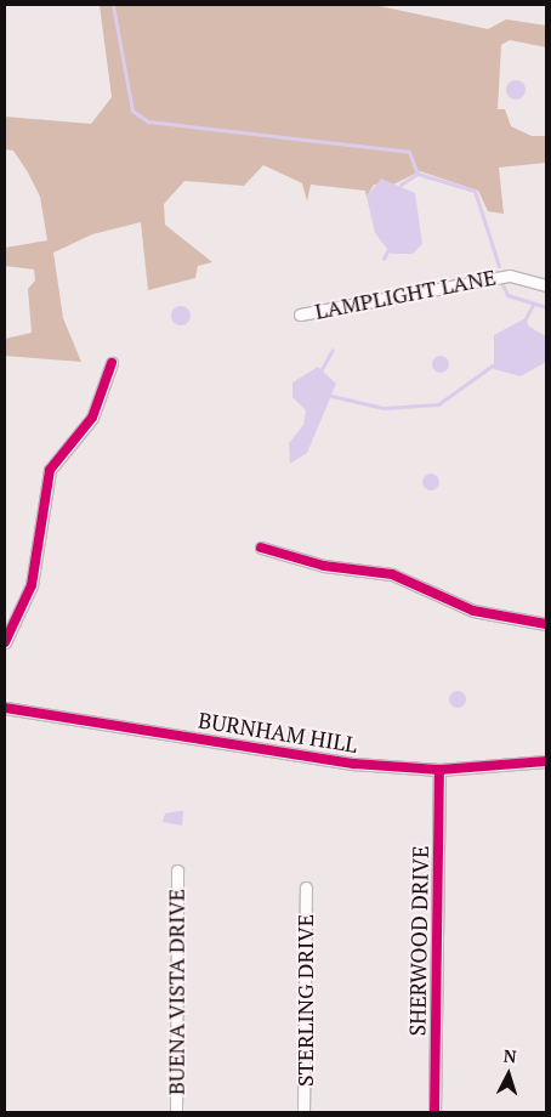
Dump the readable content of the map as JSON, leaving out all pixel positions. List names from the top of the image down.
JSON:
{
  "streets": {
    "street": [
      "LAMPLIGHT LANE",
      "BURNHAM HILL",
      "SHERWOOD DRIVE",
      "BUENA VISTA DRIVE",
      "STERLING DRIVE"
    ]
  },
  "crossings": [
    ["BURNHAM HILL", "SHERWOOD DRIVE"]
  ],
  "north": "top"
}
